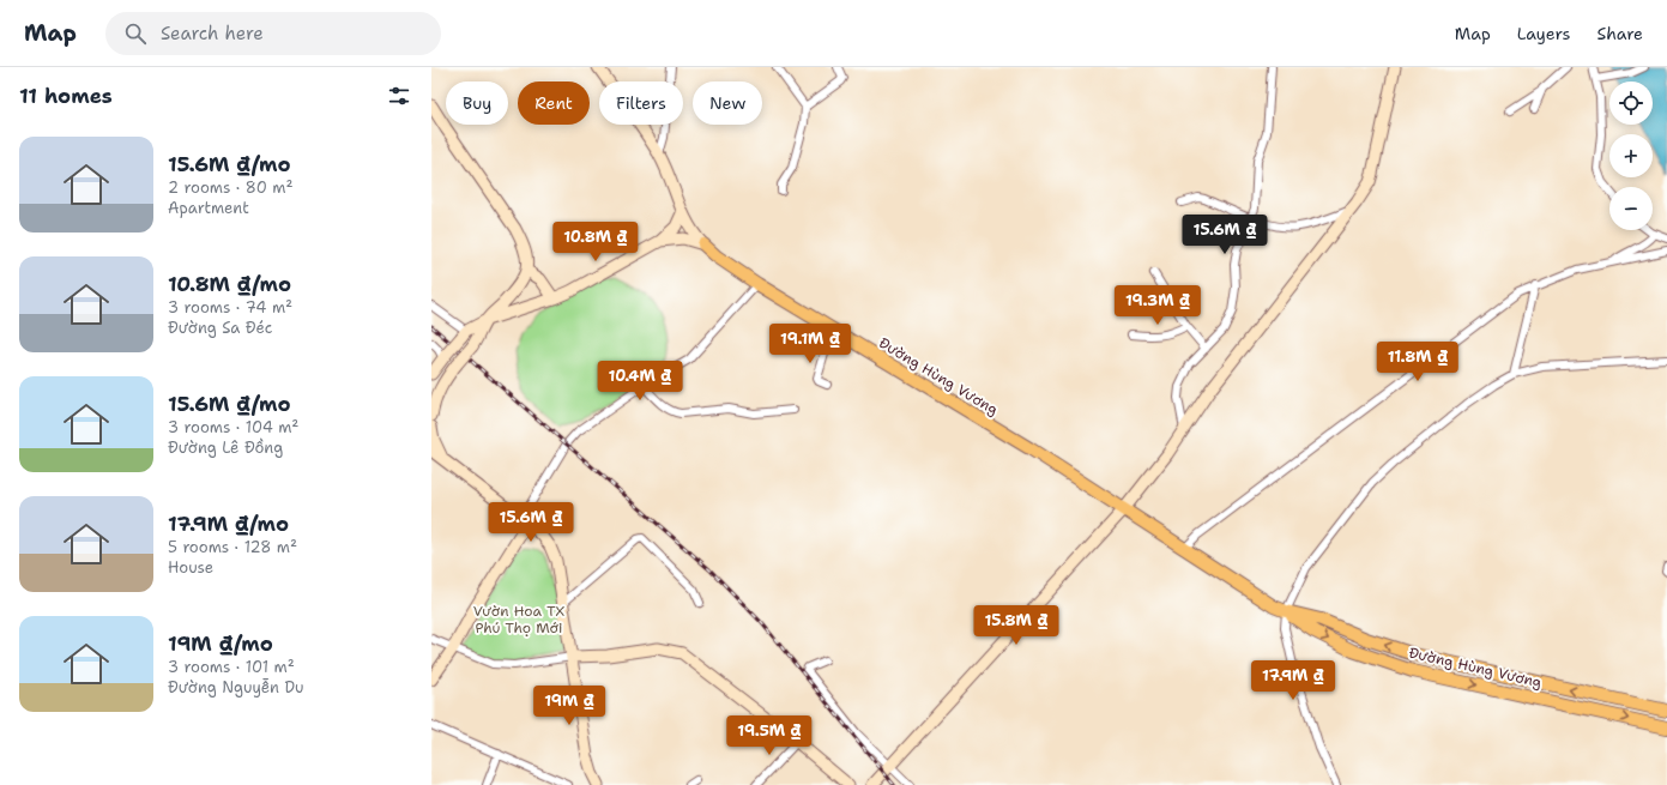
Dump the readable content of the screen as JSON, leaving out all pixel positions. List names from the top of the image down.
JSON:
{
  "streets": {
    "main road": ["Đường Hùng Vương"]
  },
  "parks": ["Vườn Hoa TX Phú Thọ Mới"],
  "page": {
    "header": "Map",
    "search": "Search here",
    "nav": ["Map", "Layers", "Share"],
    "heading": "11 homes",
    "map_buttons": ["+", "−"],
    "chip": [
      "Buy",
      "Rent",
      "Filters",
      "New"
    ],
    "list": [
      {
        "name": "15.6M ₫/mo",
        "note": "2 rooms · 80 m² · Apartment"
      },
      {
        "name": "10.8M ₫/mo",
        "note": "3 rooms · 74 m² · Đường Sa Đéc"
      },
      {
        "name": "15.6M ₫/mo",
        "note": "3 rooms · 104 m² · Đường Lê Đồng"
      },
      {
        "name": "17.9M ₫/mo",
        "note": "5 rooms · 128 m² · House"
      },
      {
        "name": "19M ₫/mo",
        "note": "3 rooms · 101 m² · Đường Nguyễn Du"
      }
    ],
    "price": [
      "15.6M ₫",
      "10.8M ₫",
      "19.3M ₫",
      "19.1M ₫",
      "11.8M ₫",
      "10.4M ₫",
      "15.6M ₫",
      "15.8M ₫",
      "17.9M ₫",
      "19M ₫",
      "19.5M ₫"
    ]
  }
}
